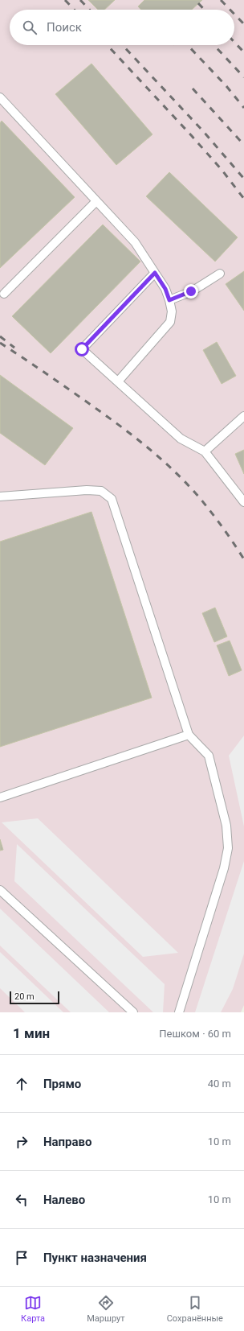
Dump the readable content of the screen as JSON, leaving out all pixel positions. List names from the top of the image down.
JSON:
{
  "scale_bar": "20 m",
  "page": {
    "search": "Поиск",
    "scale": "20 m",
    "heading": ["1 мин", "Пешком · 60 m"],
    "list": [
      ["Прямо", "40 m"],
      ["Направо", "10 m"],
      ["Налево", "10 m"],
      "Пункт назначения"
    ],
    "nav": ["Карта", "Маршрут", "Сохранённые"]
  }
}
